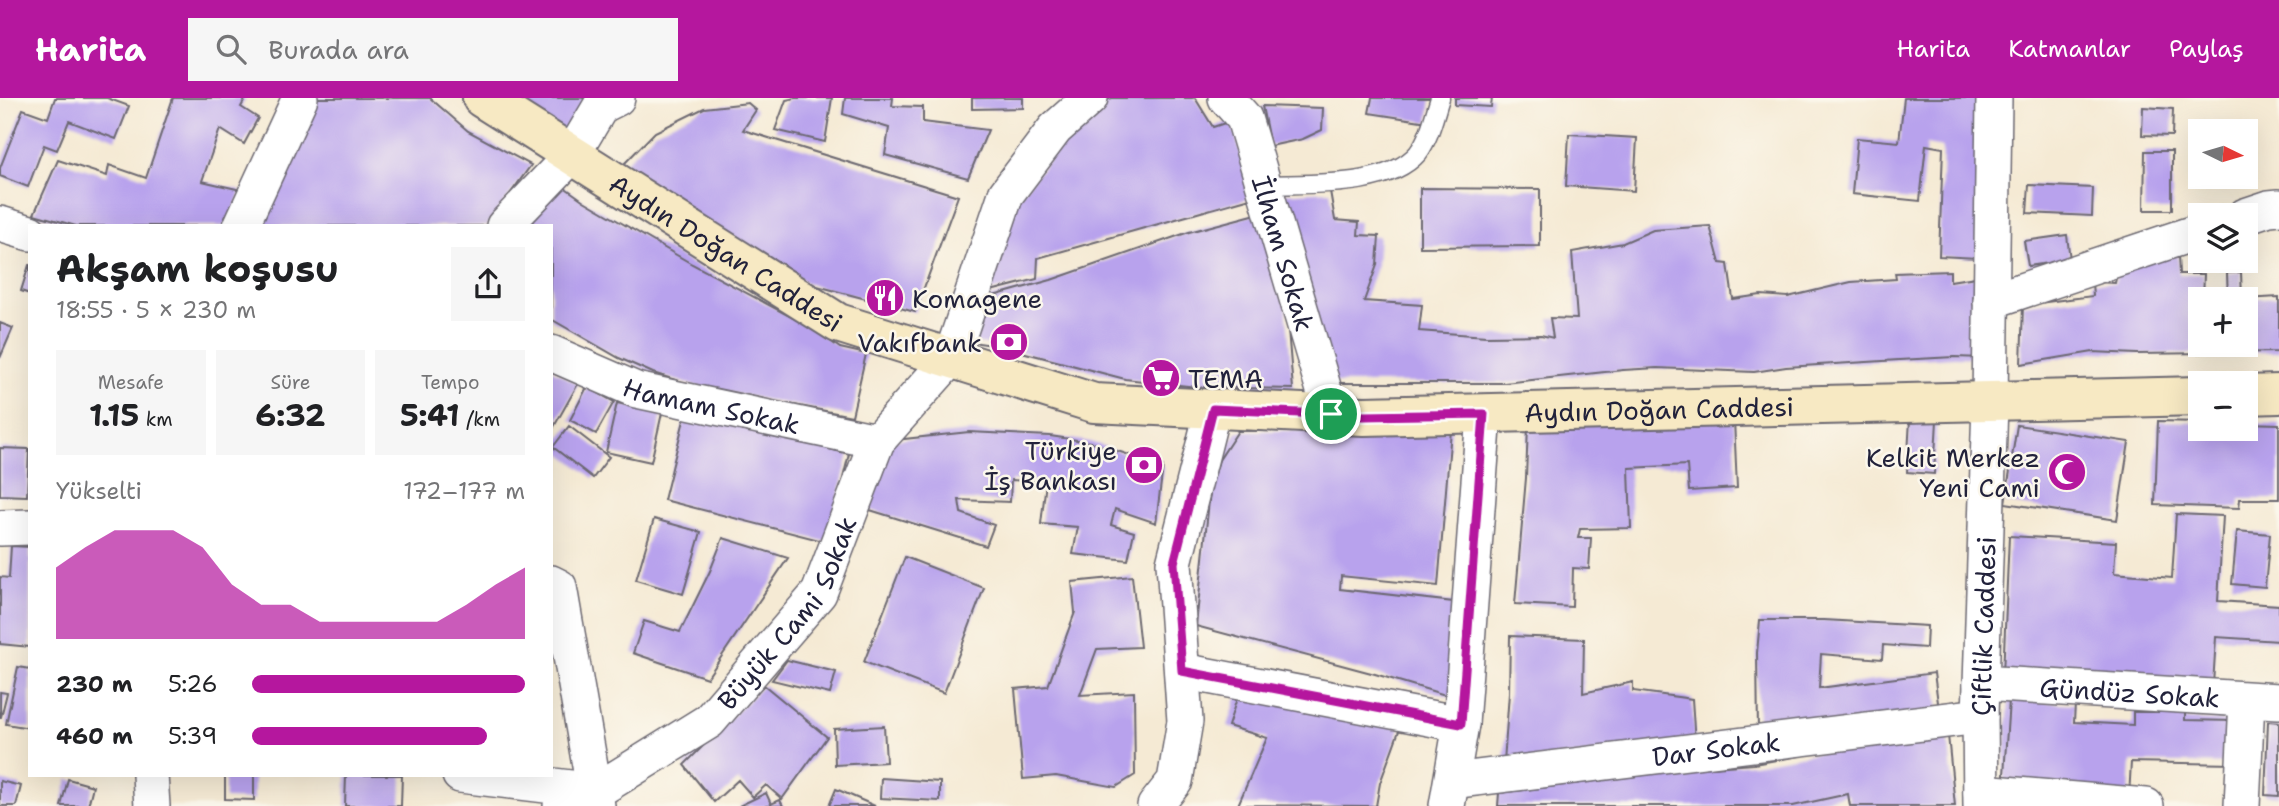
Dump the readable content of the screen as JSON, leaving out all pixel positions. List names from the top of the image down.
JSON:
{
  "streets": {
    "main road": ["Aydın Doğan Caddesi"],
    "street": [
      "İlham Sokak",
      "Hamam Sokak",
      "Büyük Cami Sokak",
      "Çiftlik Caddesi",
      "Gündüz Sokak",
      "Dar Sokak"
    ]
  },
  "crossings": [
    ["Aydın Doğan Caddesi", "İlham Sokak"],
    ["Aydın Doğan Caddesi", "Büyük Cami Sokak"],
    ["Aydın Doğan Caddesi", "Çiftlik Caddesi"],
    ["Hamam Sokak", "Büyük Cami Sokak"],
    ["Çiftlik Caddesi", "Gündüz Sokak"],
    ["Çiftlik Caddesi", "Dar Sokak"],
    ["Gündüz Sokak", "Dar Sokak"]
  ],
  "places": {
    "restaurant": ["Komagene"],
    "bank": ["Vakıfbank", "Türkiye İş Bankası"],
    "supermarket": ["TEMA"],
    "mosque": ["Kelkit Merkez Yeni Cami"]
  },
  "north": "right",
  "page": {
    "header": "Harita",
    "search": "Burada ara",
    "nav": ["Harita", "Katmanlar", "Paylaş"],
    "map_buttons": ["+", "−"],
    "heading": ["Akşam koşusu", "18:55 · 5 × 230 m"],
    "stats": [
      ["Mesafe", "1.15 km"],
      ["Süre", "6:32"],
      ["Tempo", "5:41 /km"]
    ],
    "chart": ["Yükselti", "172–177 m"],
    "list": [
      {
        "name": "230 m",
        "note": "5:26"
      },
      {
        "name": "460 m",
        "note": "5:39"
      }
    ]
  }
}
